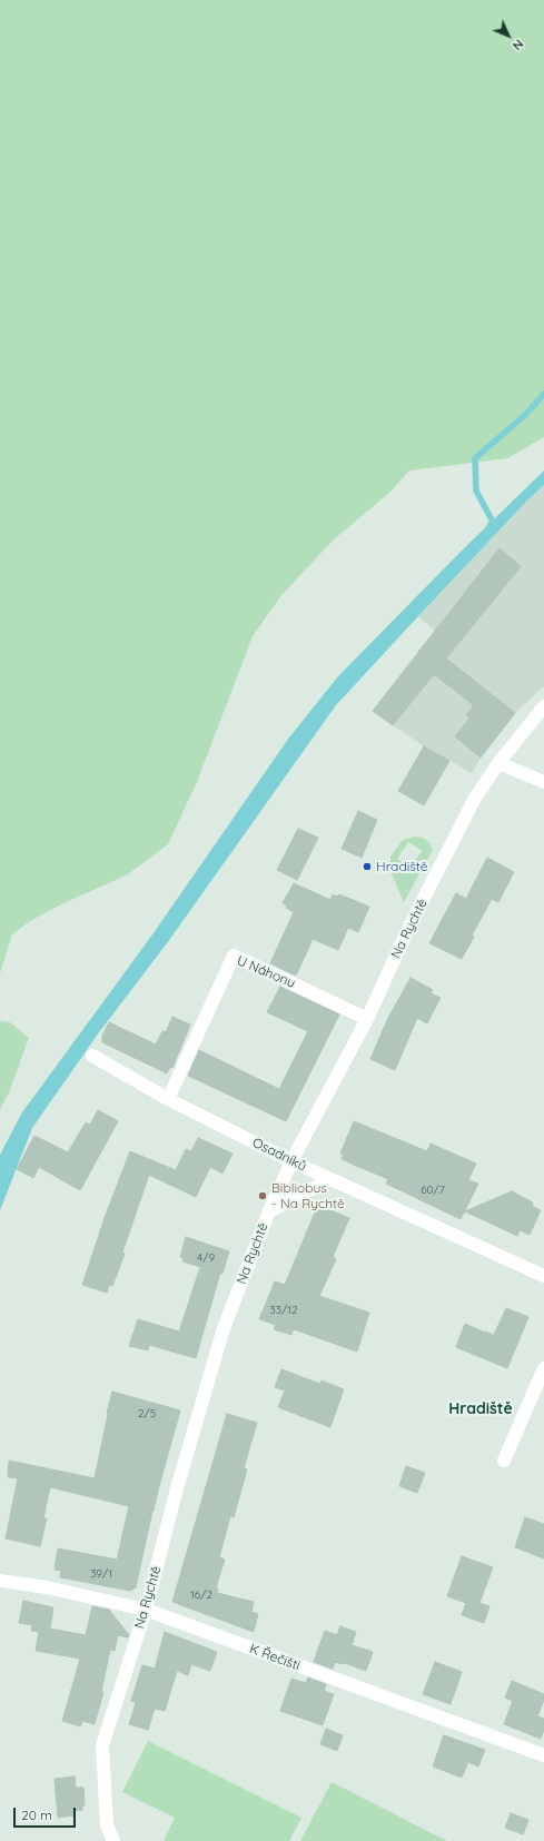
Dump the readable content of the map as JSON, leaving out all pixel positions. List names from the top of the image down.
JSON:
{
  "streets": {
    "street": [
      "Na Rychtě",
      "U Náhonu",
      "Osadníků",
      "K Řečišti"
    ]
  },
  "crossings": [
    ["Na Rychtě", "U Náhonu"],
    ["Na Rychtě", "Osadníků"],
    ["Na Rychtě", "K Řečišti"],
    ["U Náhonu", "Osadníků"]
  ],
  "districts": ["Hradiště"],
  "places": ["Hradiště", "Bibliobus - Na Rychtě"],
  "house_numbers": [
    "60/7",
    "4/9",
    "33/12",
    "2/5",
    "39/1",
    "16/2"
  ],
  "scale_bar": "20 m",
  "north": "bottom right"
}
